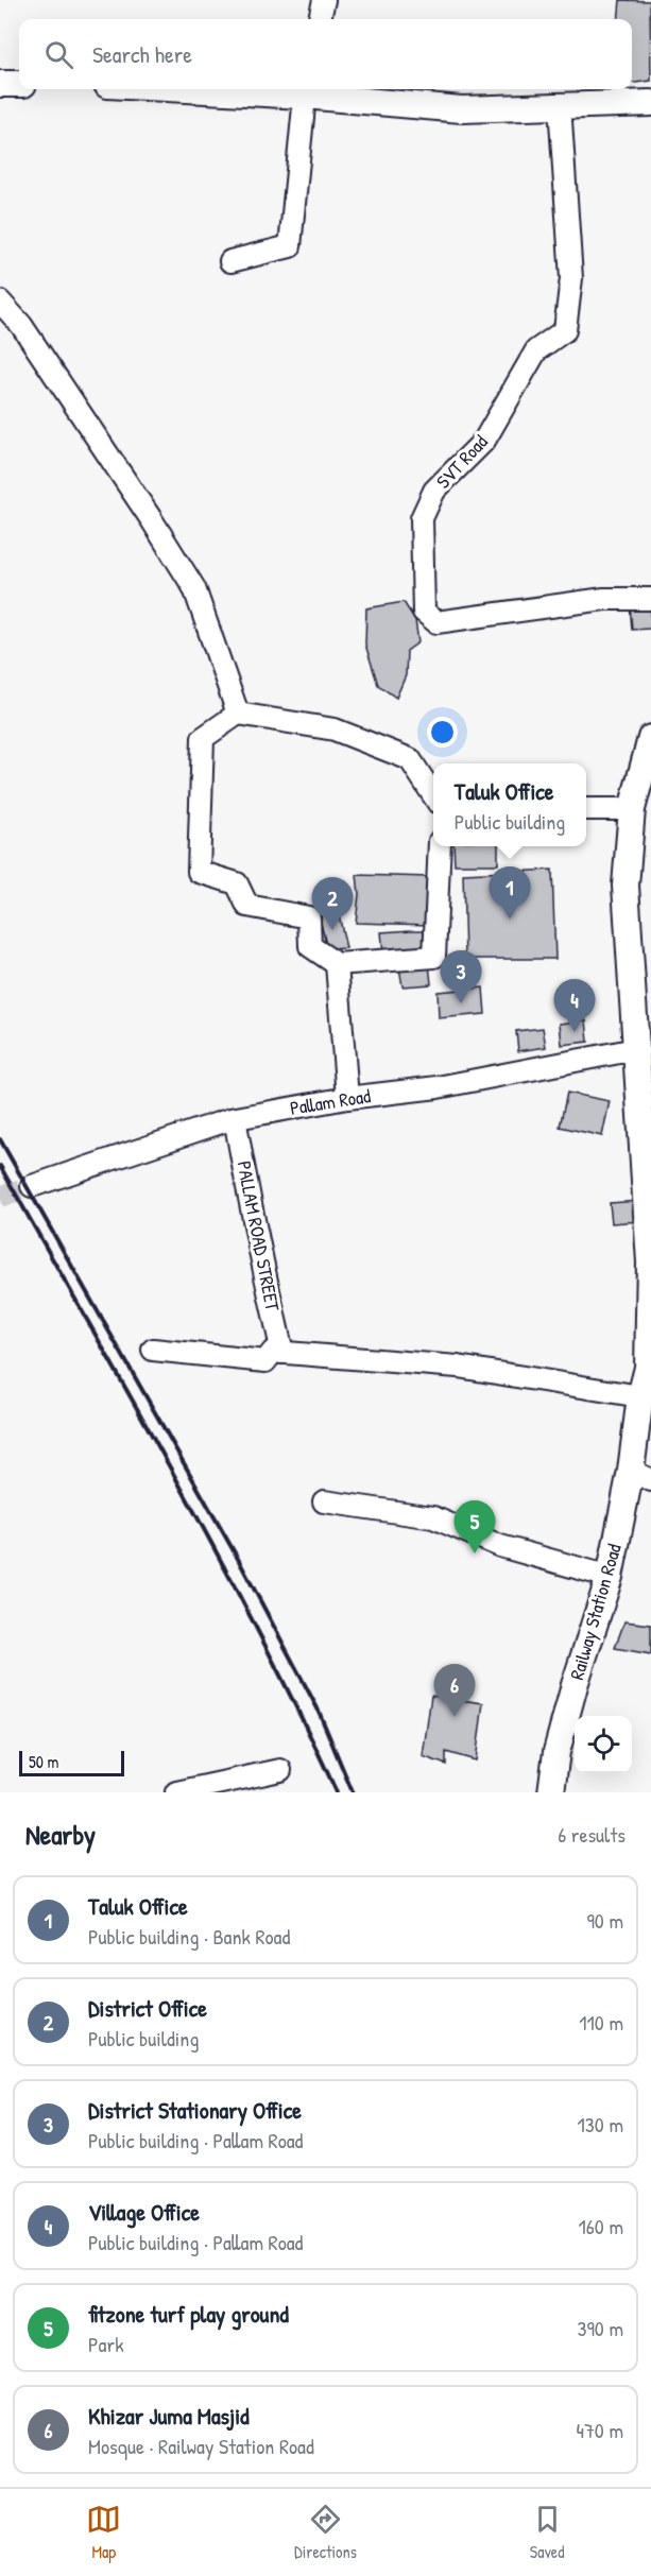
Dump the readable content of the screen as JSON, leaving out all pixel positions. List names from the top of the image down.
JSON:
{
  "streets": {
    "main road": ["Railway Station Road"],
    "street": ["SVT Road", "Pallam Road", "PALLAM ROAD STREET"]
  },
  "crossings": [
    ["Pallam Road", "PALLAM ROAD STREET"],
    ["Pallam Road", "Railway Station Road"]
  ],
  "scale_bar": "50 m",
  "page": {
    "search": "Search here",
    "popup": ["Taluk Office", "Public building"],
    "pins": [
      "1",
      "2",
      "3",
      "4",
      "5",
      "6"
    ],
    "scale": "50 m",
    "heading": ["Nearby", "6 results"],
    "list": [
      {
        "mark": "1",
        "name": "Taluk Office",
        "note": "Public building · Bank Road",
        "value": "90 m"
      },
      {
        "mark": "2",
        "name": "District Office",
        "note": "Public building",
        "value": "110 m"
      },
      {
        "mark": "3",
        "name": "District Stationary Office",
        "note": "Public building · Pallam Road",
        "value": "130 m"
      },
      {
        "mark": "4",
        "name": "Village Office",
        "note": "Public building · Pallam Road",
        "value": "160 m"
      },
      {
        "mark": "5",
        "name": "fitzone turf play ground",
        "note": "Park",
        "value": "390 m"
      },
      {
        "mark": "6",
        "name": "Khizar Juma Masjid",
        "note": "Mosque · Railway Station Road",
        "value": "470 m"
      }
    ],
    "nav": ["Map", "Directions", "Saved"]
  }
}
